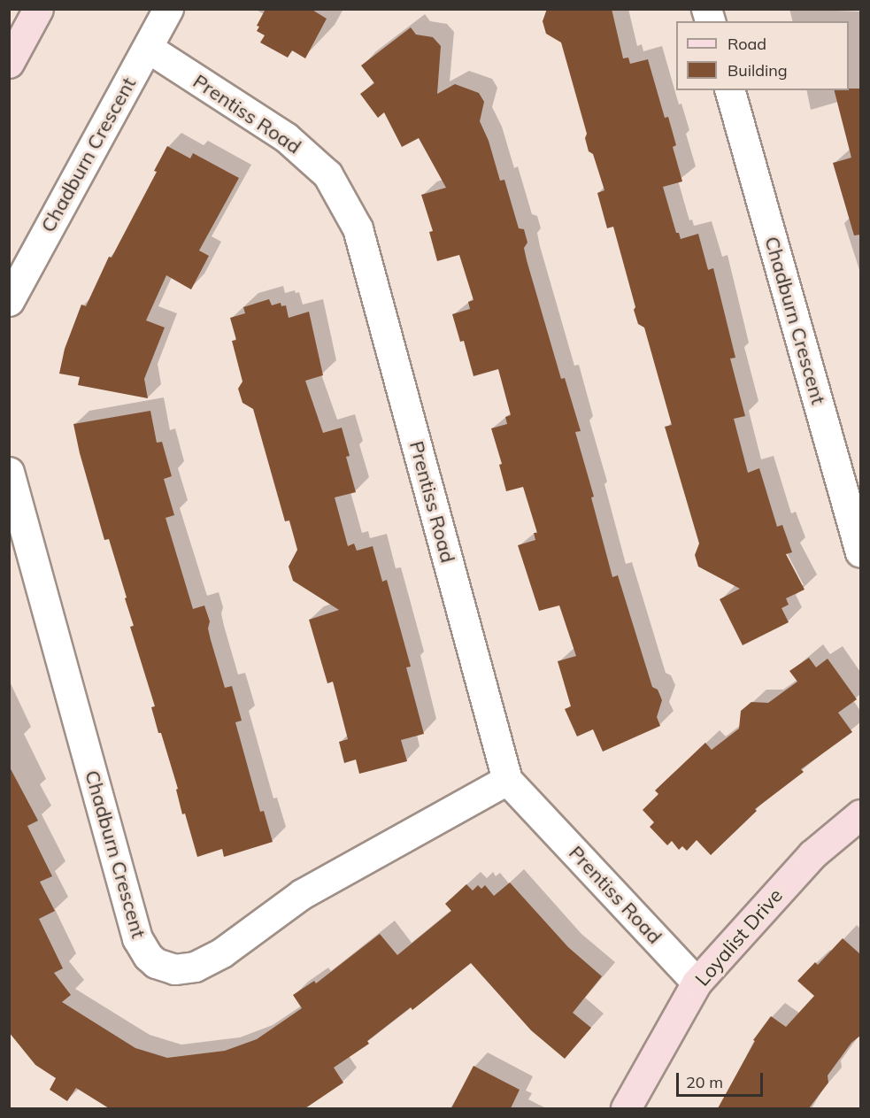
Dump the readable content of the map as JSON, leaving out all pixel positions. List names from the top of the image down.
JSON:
{
  "streets": {
    "street": ["Prentiss Road", "Chadburn Crescent", "Loyalist Drive"]
  },
  "crossings": [
    ["Prentiss Road", "Chadburn Crescent"],
    ["Prentiss Road", "Loyalist Drive"]
  ],
  "legend": ["Road", "Building"],
  "scale_bar": "20 m"
}
